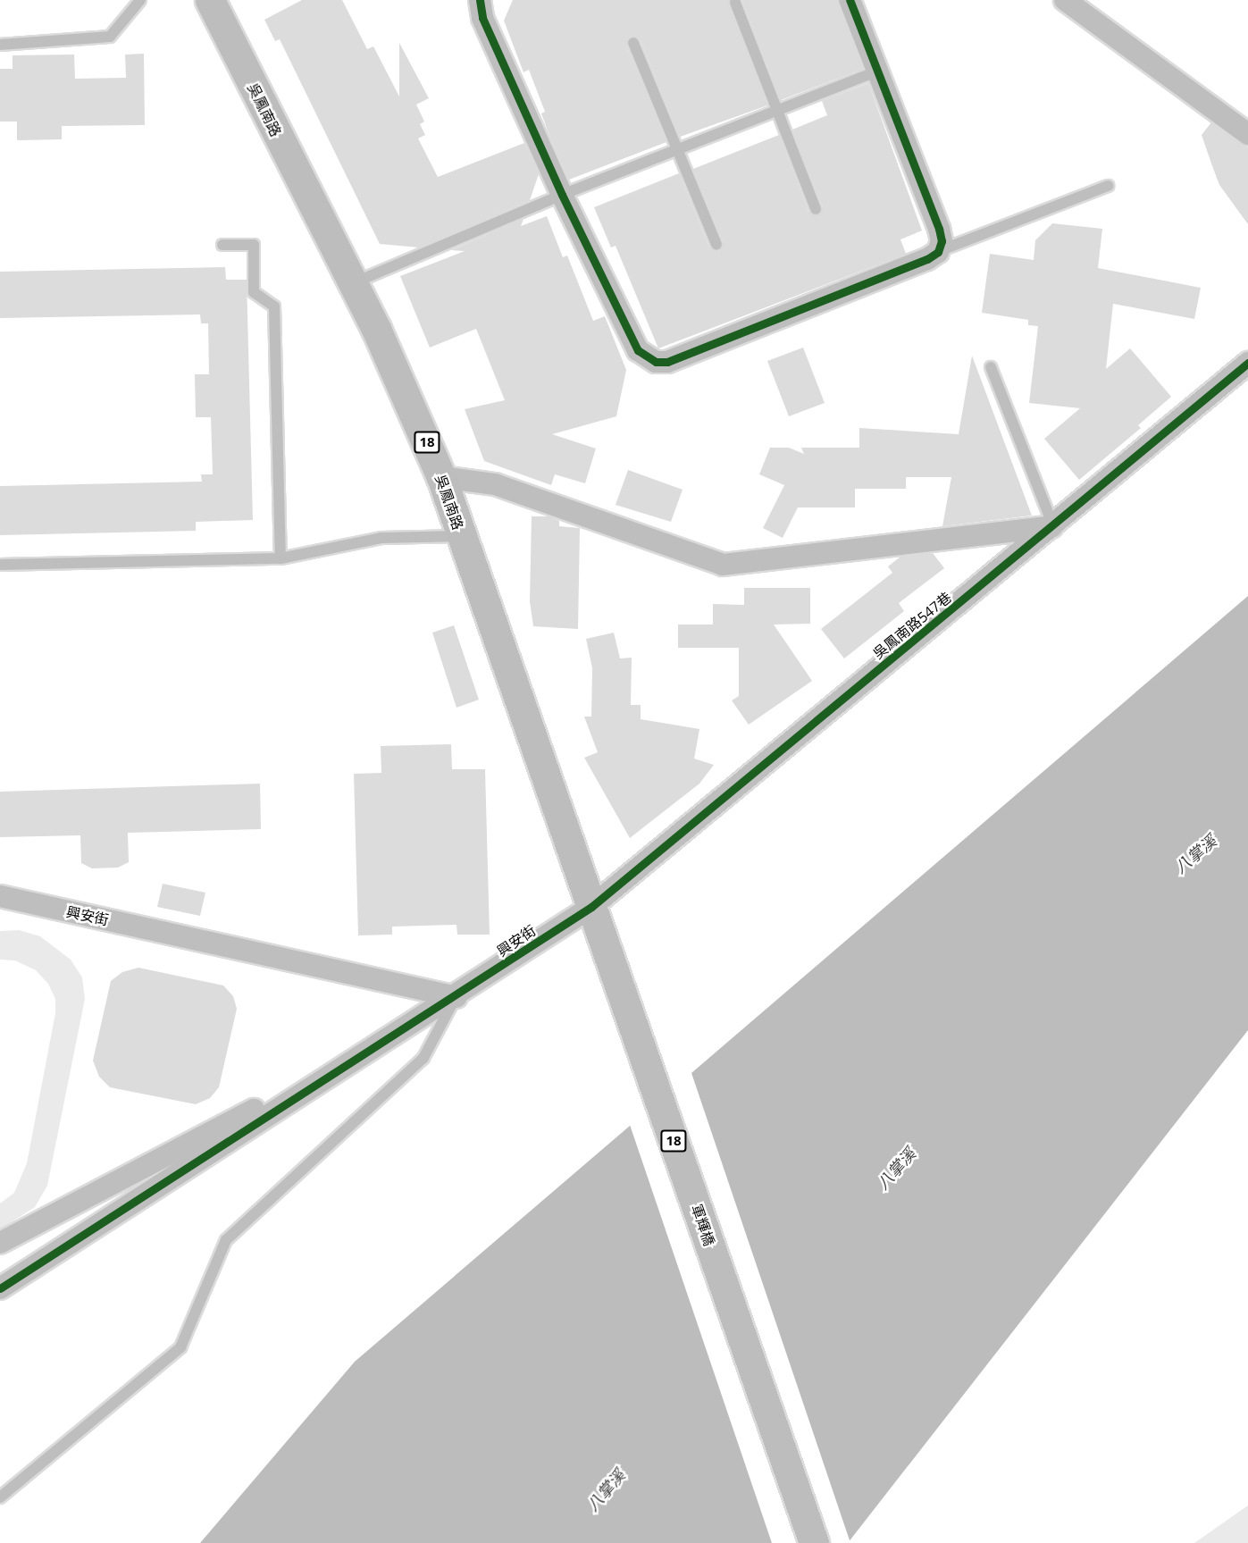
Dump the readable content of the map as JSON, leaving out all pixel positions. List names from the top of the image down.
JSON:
{
  "streets": {
    "main road": ["吳鳳南路", "18", "軍輝橋"],
    "street": ["吳鳳南路547巷", "興安街"]
  },
  "crossings": [
    ["吳鳳南路", "吳鳳南路547巷"],
    ["吳鳳南路", "興安街"],
    ["吳鳳南路", "軍輝橋"],
    ["吳鳳南路547巷", "興安街"],
    ["吳鳳南路547巷", "軍輝橋"],
    ["興安街", "軍輝橋"]
  ],
  "water": ["八掌溪"]
}
